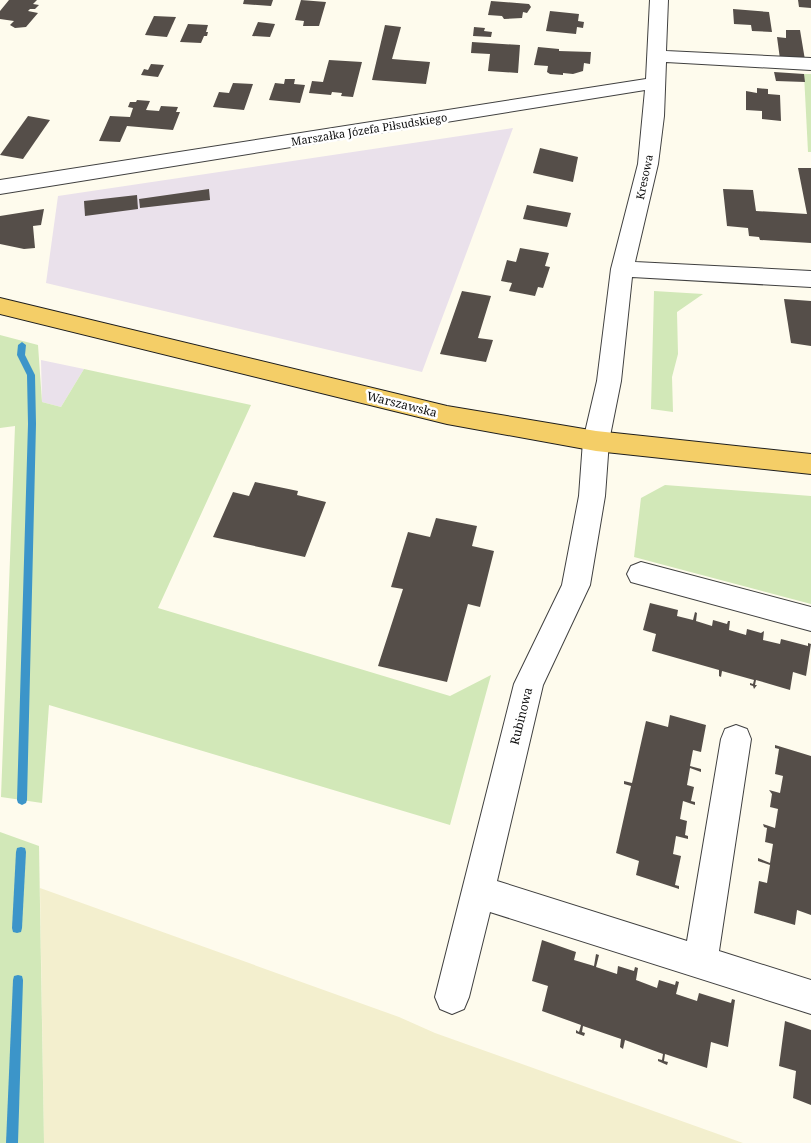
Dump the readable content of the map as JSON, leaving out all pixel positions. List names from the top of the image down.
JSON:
{
  "streets": {
    "main road": ["Warszawska"],
    "street": ["Marszałka Józefa Piłsudskiego", "Kresowa", "Rubinowa"]
  },
  "crossings": [
    ["Marszałka Józefa Piłsudskiego", "Kresowa"],
    ["Kresowa", "Warszawska"],
    ["Kresowa", "Rubinowa"],
    ["Warszawska", "Rubinowa"]
  ]
}
